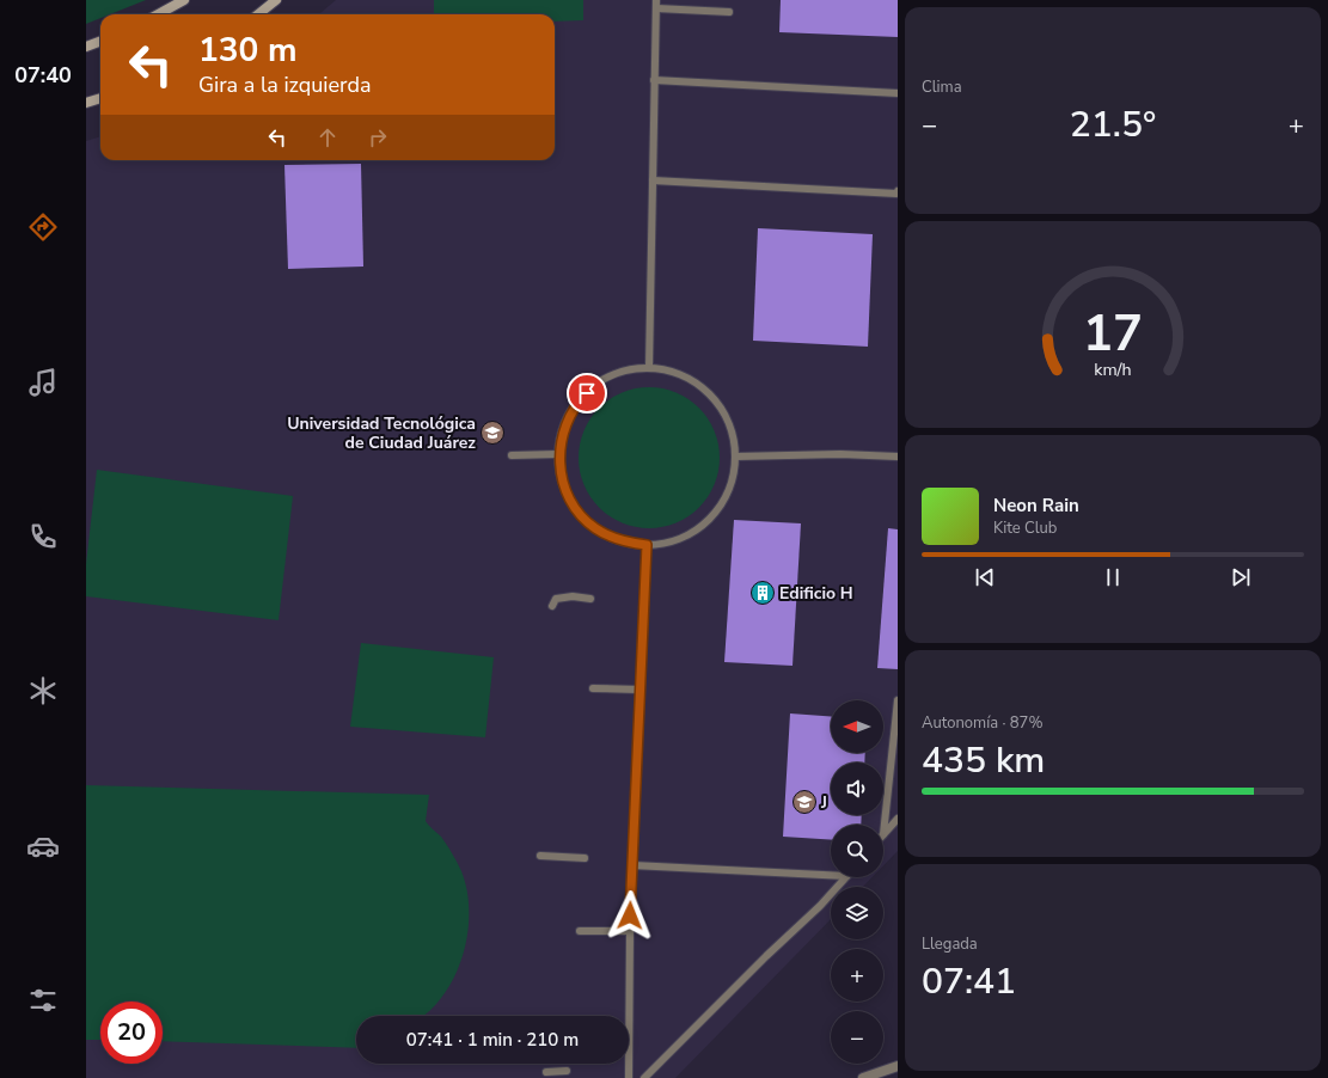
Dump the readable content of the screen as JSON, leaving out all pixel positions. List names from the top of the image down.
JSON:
{
  "places": {
    "school or university": ["Universidad Tecnológica de Ciudad Juárez", "J"],
    "building": ["Edificio H"]
  },
  "north": "left",
  "page": {
    "tabs": "07:40",
    "tile": [
      "Clima",
      ["Autonomía · 87%", "435 km"],
      ["Llegada", "07:41"]
    ],
    "turn": ["130 m", "Gira a la izquierda"],
    "heat": ["−", "21.5°", "+"],
    "song": ["Neon Rain", "Kite Club"],
    "map_buttons": ["+", "−"],
    "limit": "20",
    "trip": "07:41 · 1 min · 210 m",
    "gauge": ["17", "km/h"]
  }
}
